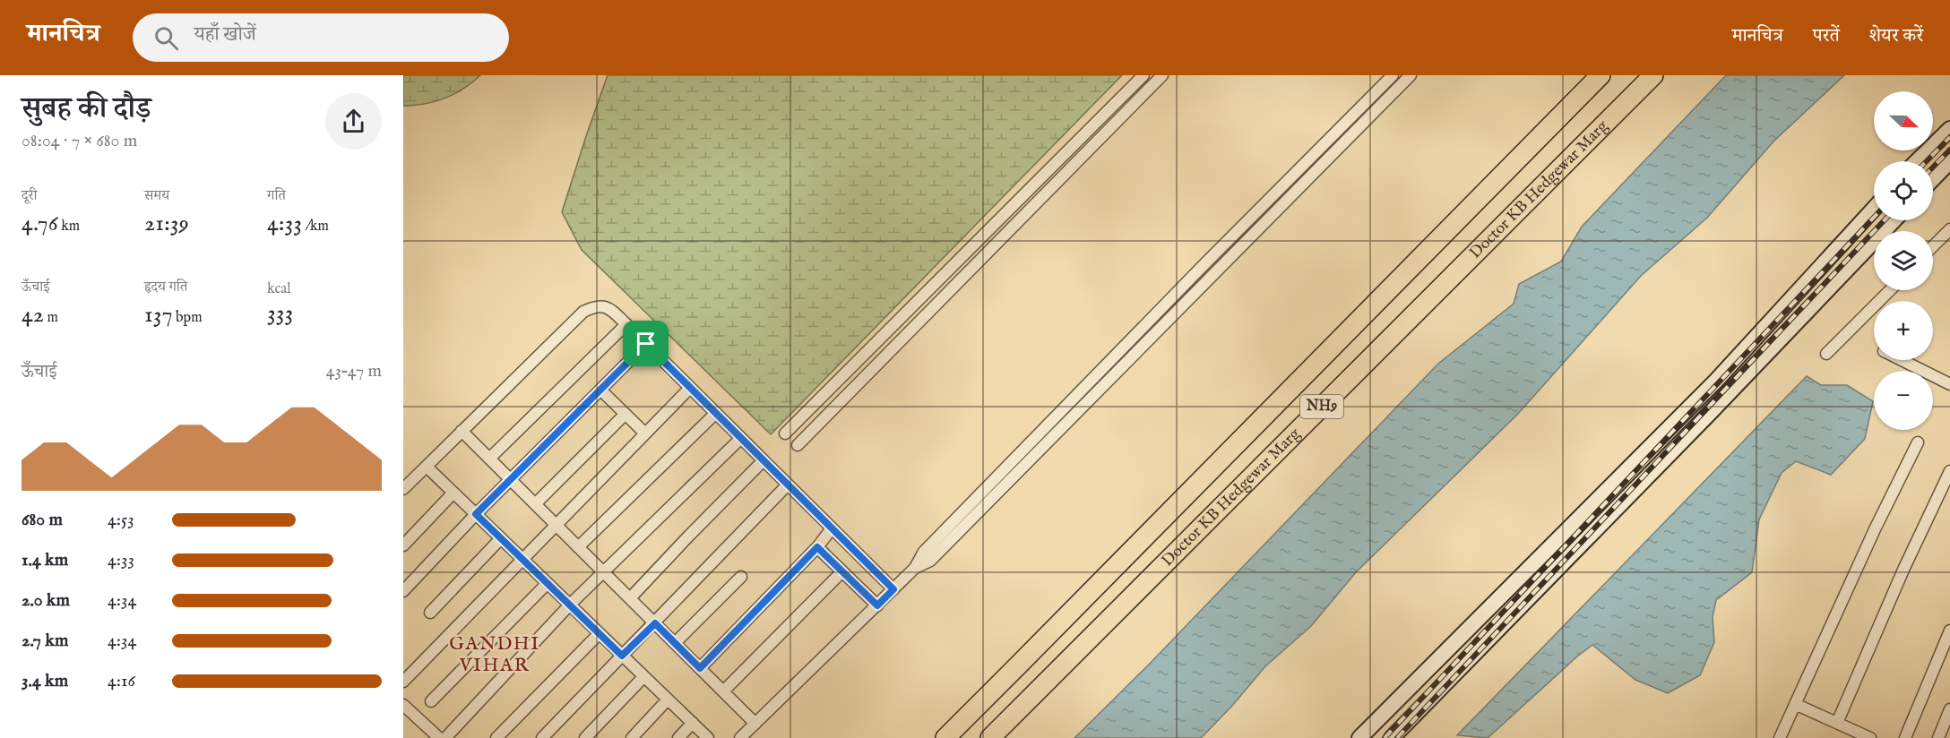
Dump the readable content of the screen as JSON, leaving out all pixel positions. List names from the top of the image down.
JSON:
{
  "streets": {
    "highway": ["Doctor KB Hedgewar Marg", "NH9"]
  },
  "districts": ["GANDHI VIHAR"],
  "north": "right",
  "page": {
    "header": "मानचित्र",
    "search": "यहाँ खोजें",
    "nav": ["मानचित्र", "परतें", "शेयर करें"],
    "heading": ["सुबह की दौड़", "08:04 · 7 × 680 m"],
    "map_buttons": ["+", "−"],
    "stats": [
      ["दूरी", "4.76 km"],
      ["समय", "21:39"],
      ["गति", "4:33 /km"],
      ["ऊँचाई", "42 m"],
      ["हृदय गति", "137 bpm"],
      ["kcal", "333"]
    ],
    "chart": ["ऊँचाई", "43–47 m"],
    "list": [
      {
        "name": "680 m",
        "note": "4:53"
      },
      {
        "name": "1.4 km",
        "note": "4:33"
      },
      {
        "name": "2.0 km",
        "note": "4:34"
      },
      {
        "name": "2.7 km",
        "note": "4:34"
      },
      {
        "name": "3.4 km",
        "note": "4:16"
      }
    ]
  }
}
